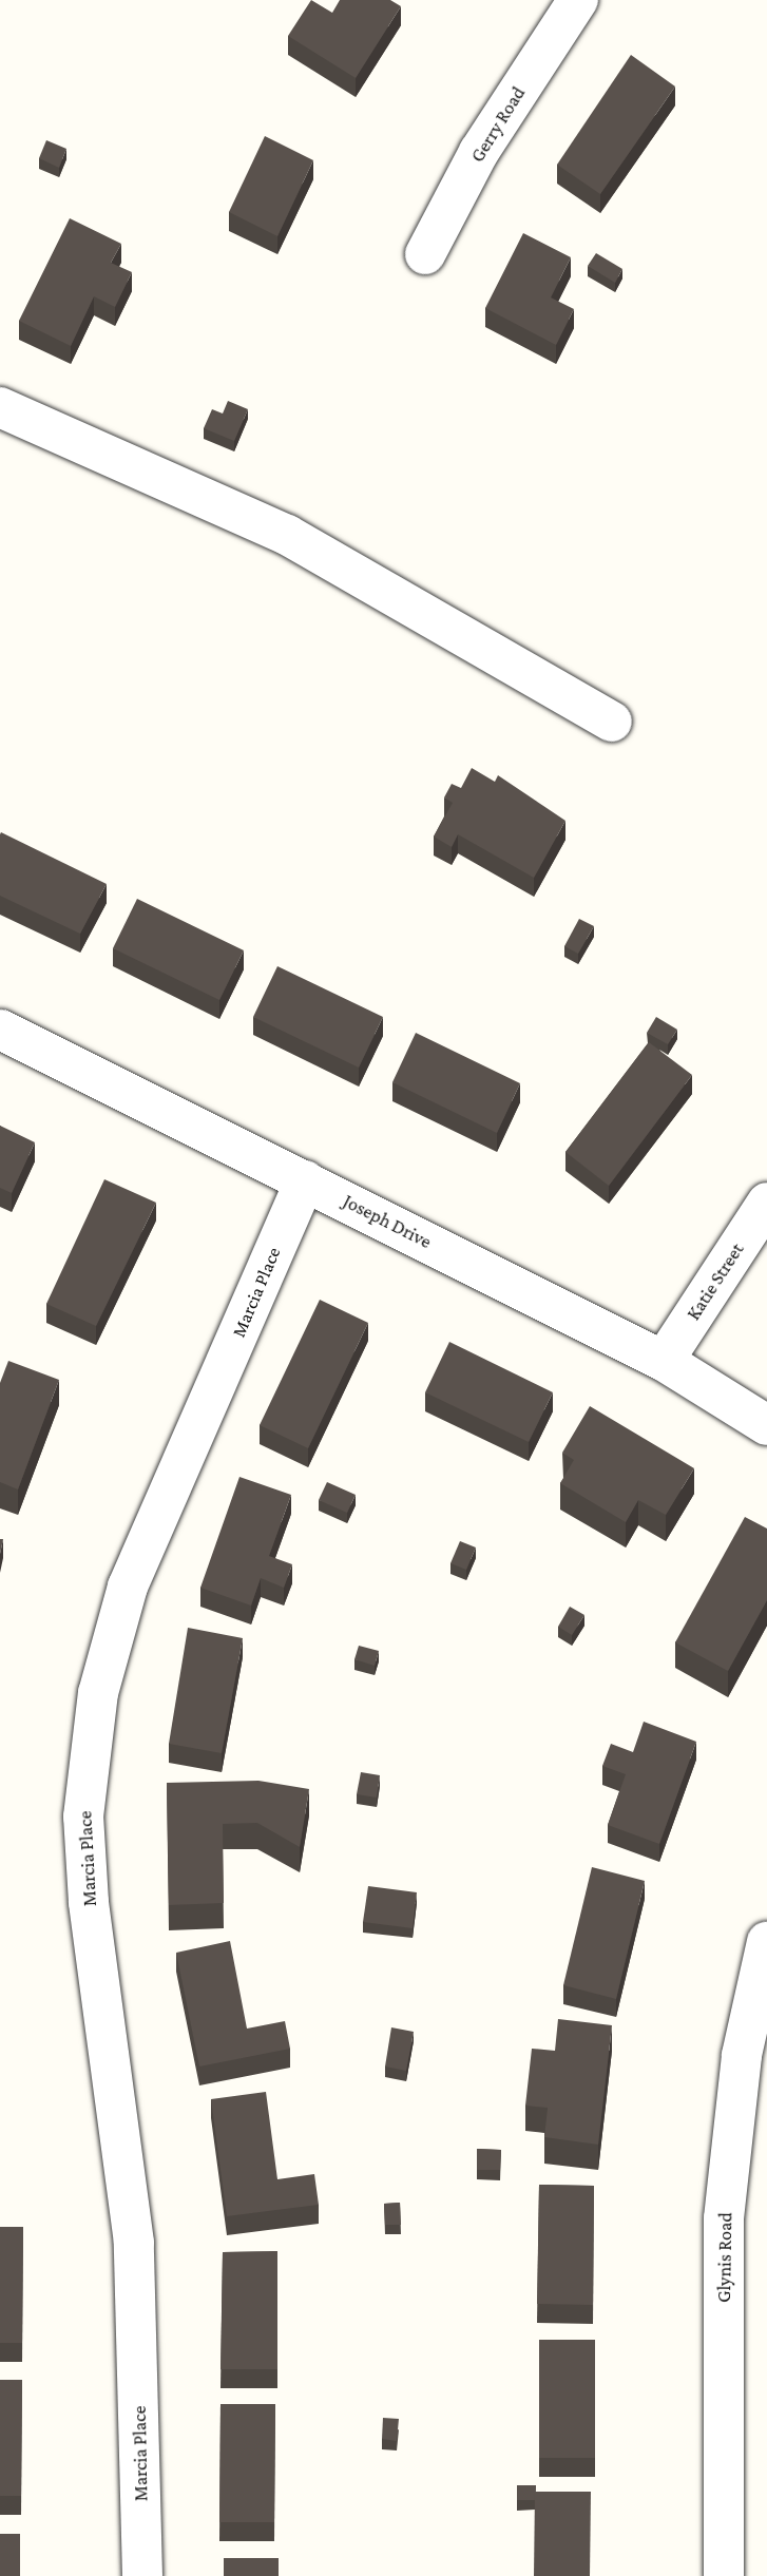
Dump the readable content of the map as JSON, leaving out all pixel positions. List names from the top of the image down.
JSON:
{
  "streets": {
    "street": [
      "Gerry Road",
      "Joseph Drive",
      "Katie Street",
      "Marcia Place",
      "Glynis Road"
    ]
  },
  "crossings": [
    ["Joseph Drive", "Katie Street"],
    ["Joseph Drive", "Marcia Place"]
  ]
}
